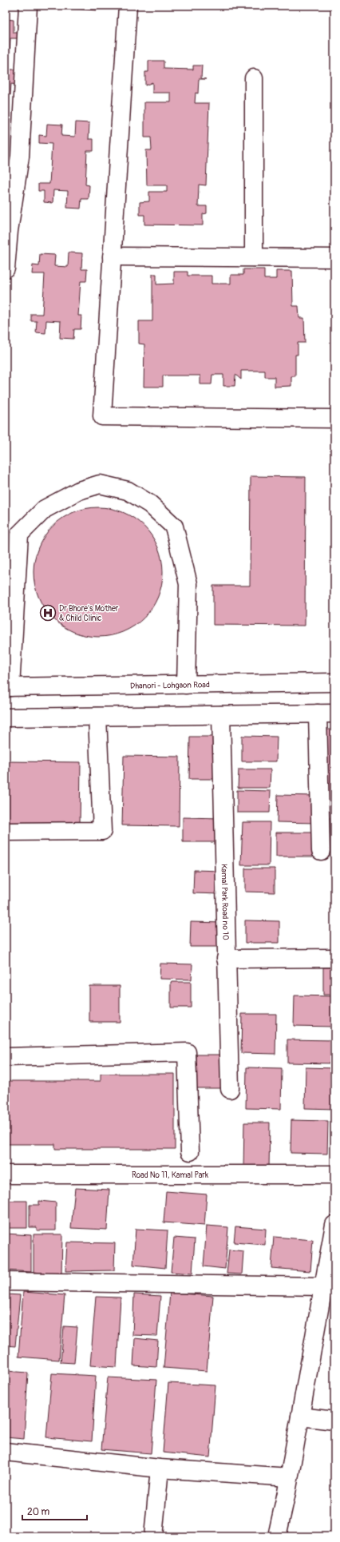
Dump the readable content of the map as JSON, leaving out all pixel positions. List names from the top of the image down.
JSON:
{
  "streets": {
    "street": ["Dhanori - Lohgaon Road", "Kamal Park Road no 10", "Road No 11, Kamal Park"]
  },
  "places": {
    "hospital": ["Dr Bhore's Mother & Child Clinic"]
  },
  "scale_bar": "20 m"
}
